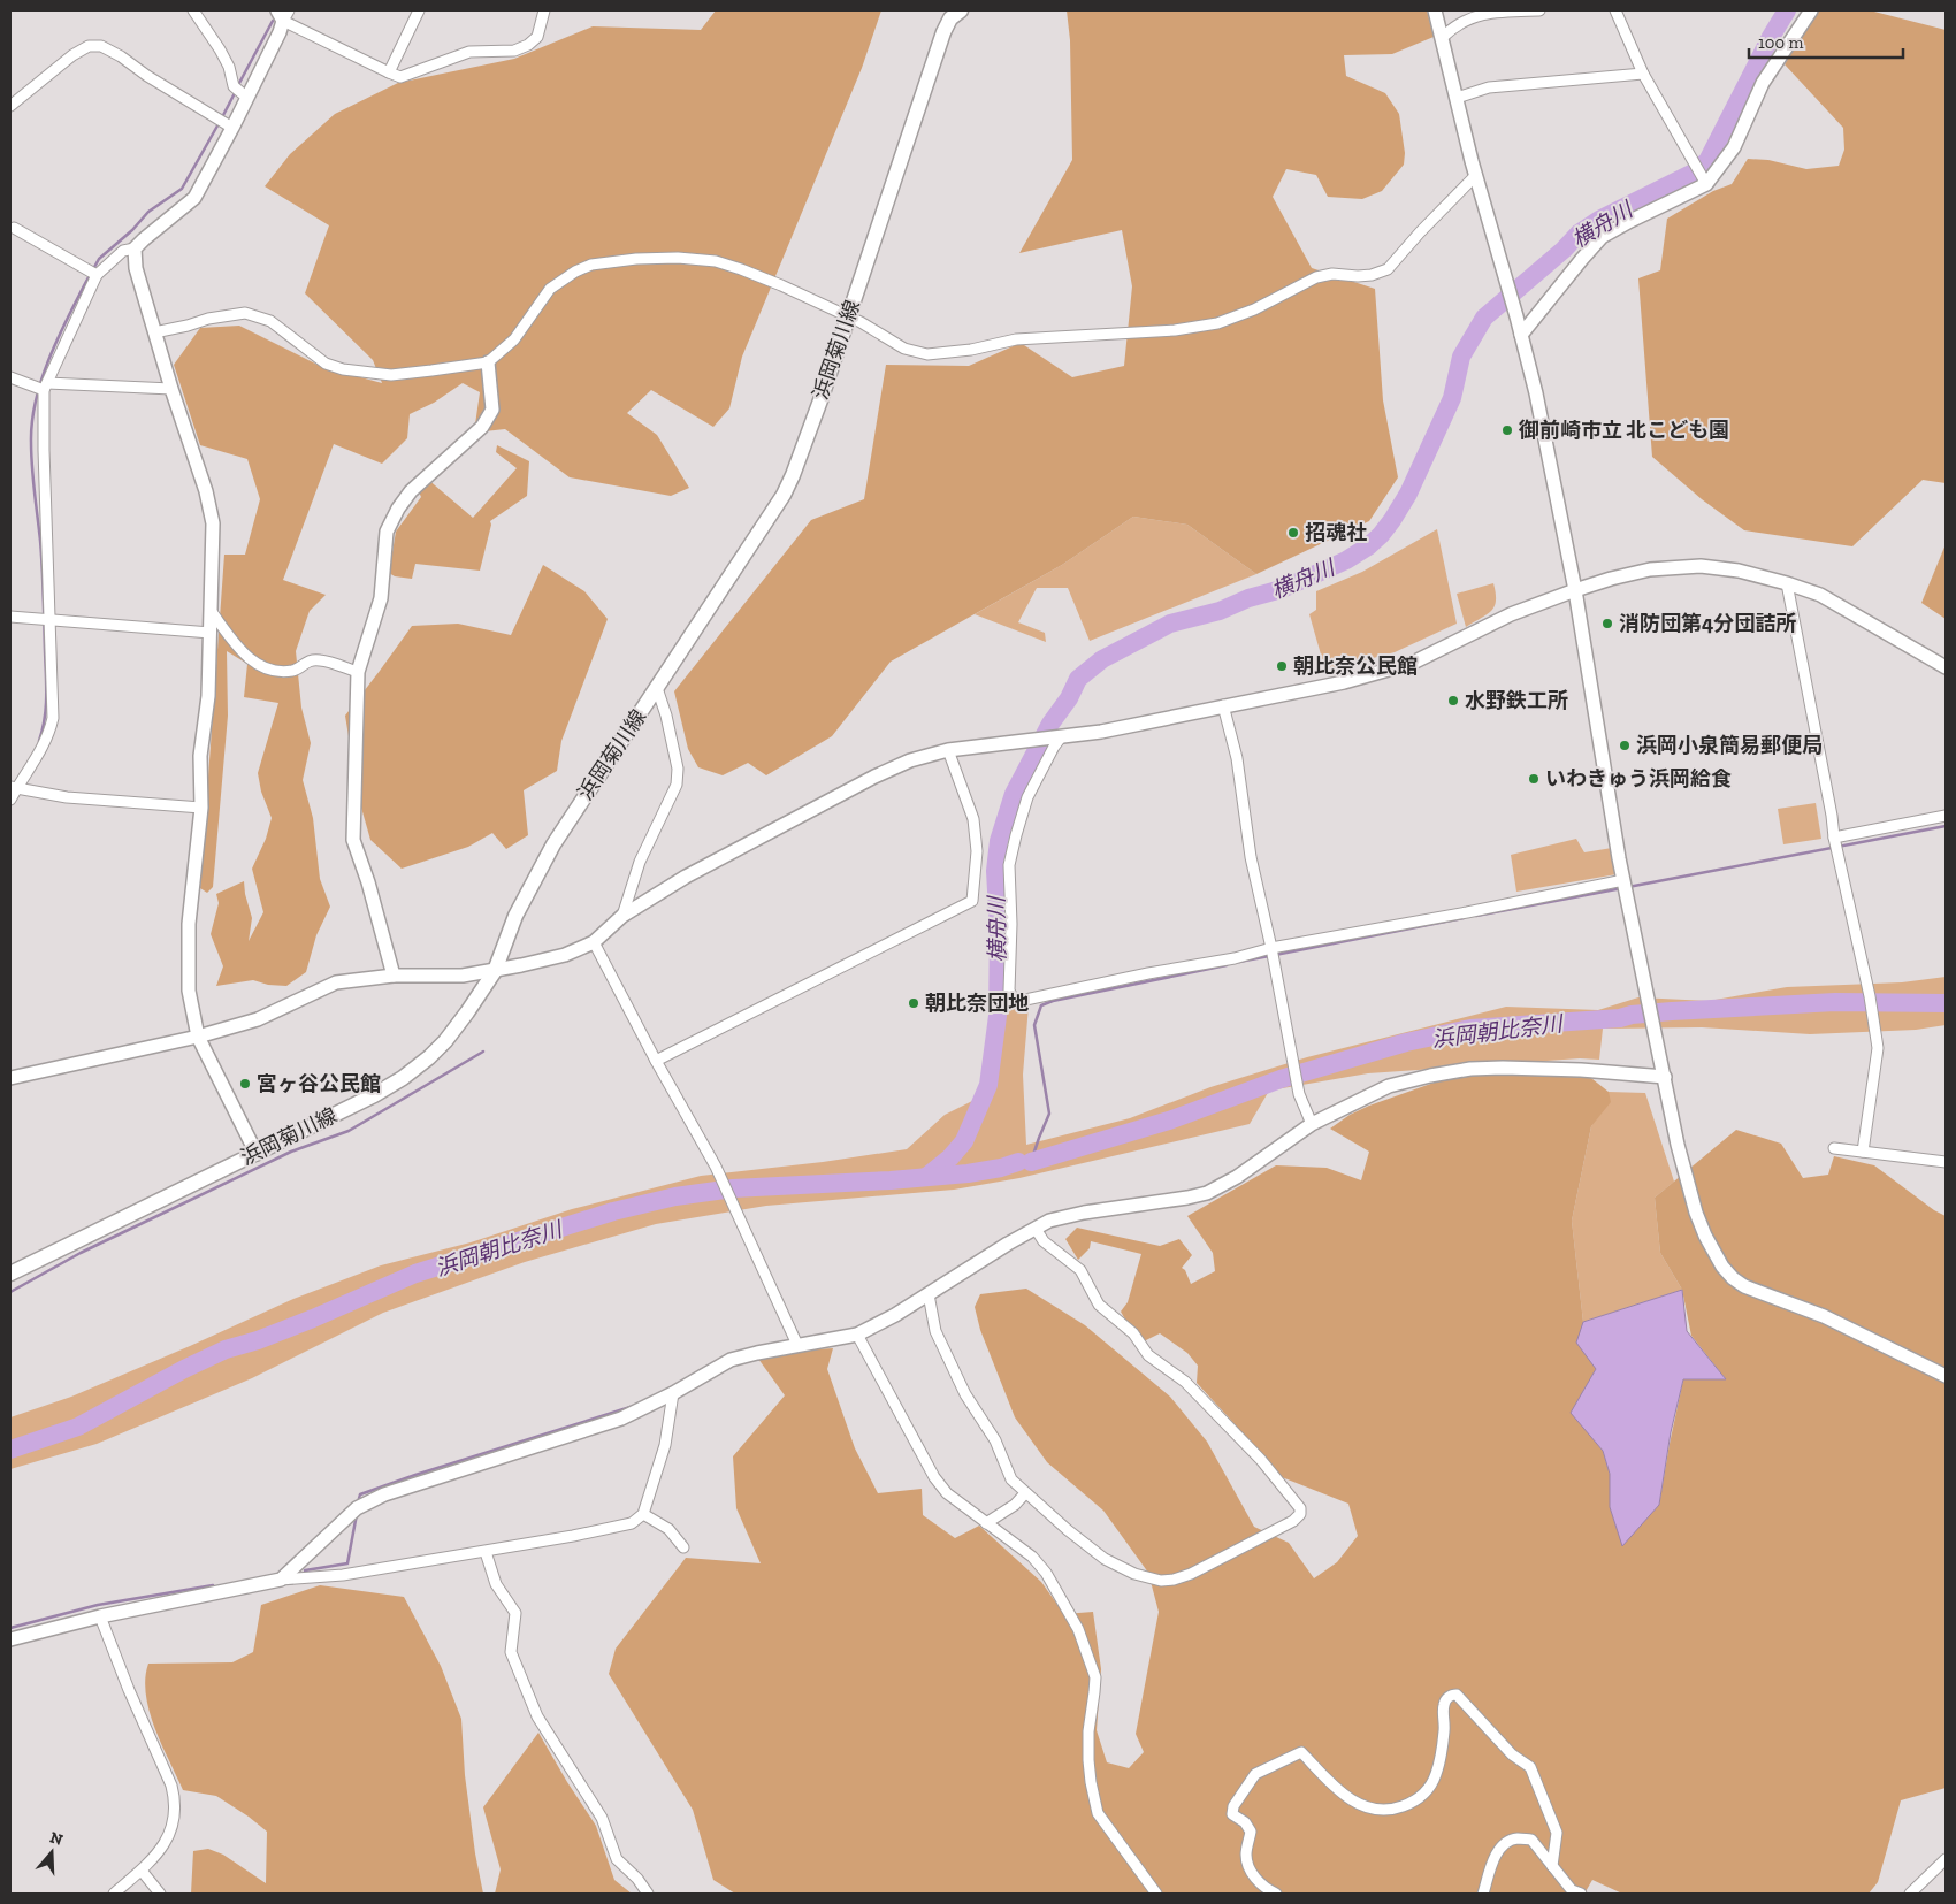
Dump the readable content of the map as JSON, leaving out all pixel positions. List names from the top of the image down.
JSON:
{
  "streets": {
    "main road": ["浜岡菊川線"]
  },
  "water": ["横舟川", "浜岡朝比奈川"],
  "places": [
    "御前崎市立 北こども園",
    "招魂社",
    "消防団第4分団詰所",
    "朝比奈公民館",
    "水野鉄工所",
    "浜岡小泉簡易郵便局",
    "いわきゅう浜岡給食",
    "朝比奈団地",
    "宮ヶ谷公民館"
  ],
  "scale_bar": "100 m",
  "north": "top"
}
